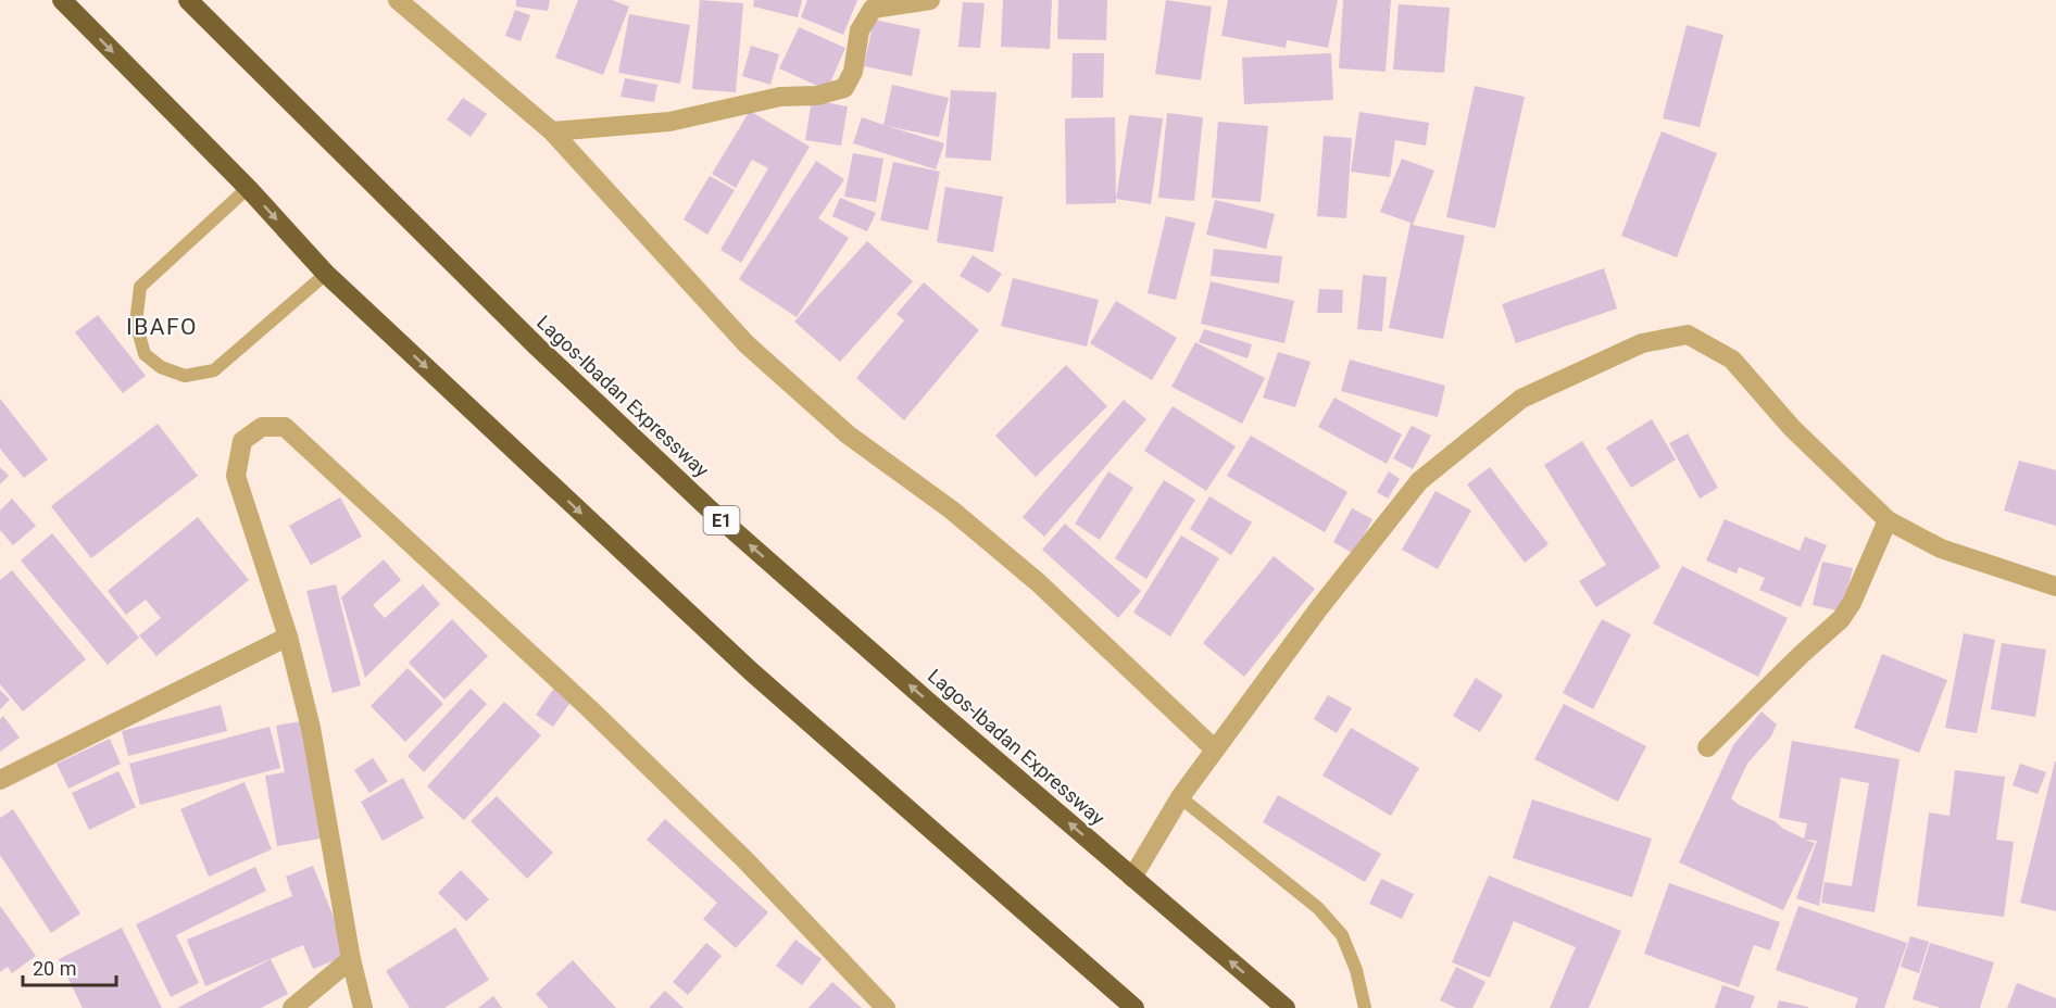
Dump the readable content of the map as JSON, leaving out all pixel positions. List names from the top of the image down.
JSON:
{
  "streets": {
    "highway": ["Lagos-Ibadan Expressway", "E1"]
  },
  "districts": ["IBAFO"],
  "scale_bar": "20 m"
}
